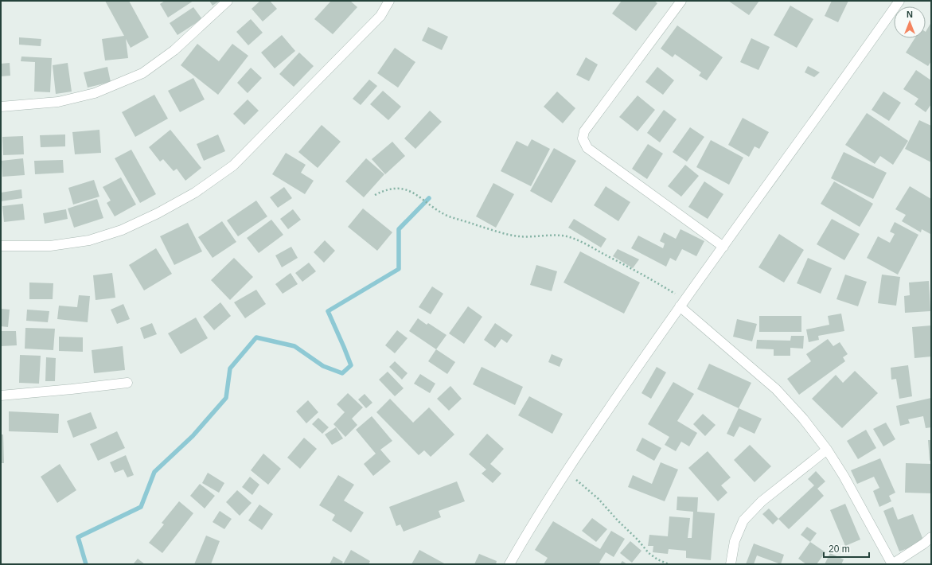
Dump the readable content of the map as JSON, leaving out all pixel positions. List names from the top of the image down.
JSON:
{
  "scale_bar": "20 m",
  "north": "top"
}
